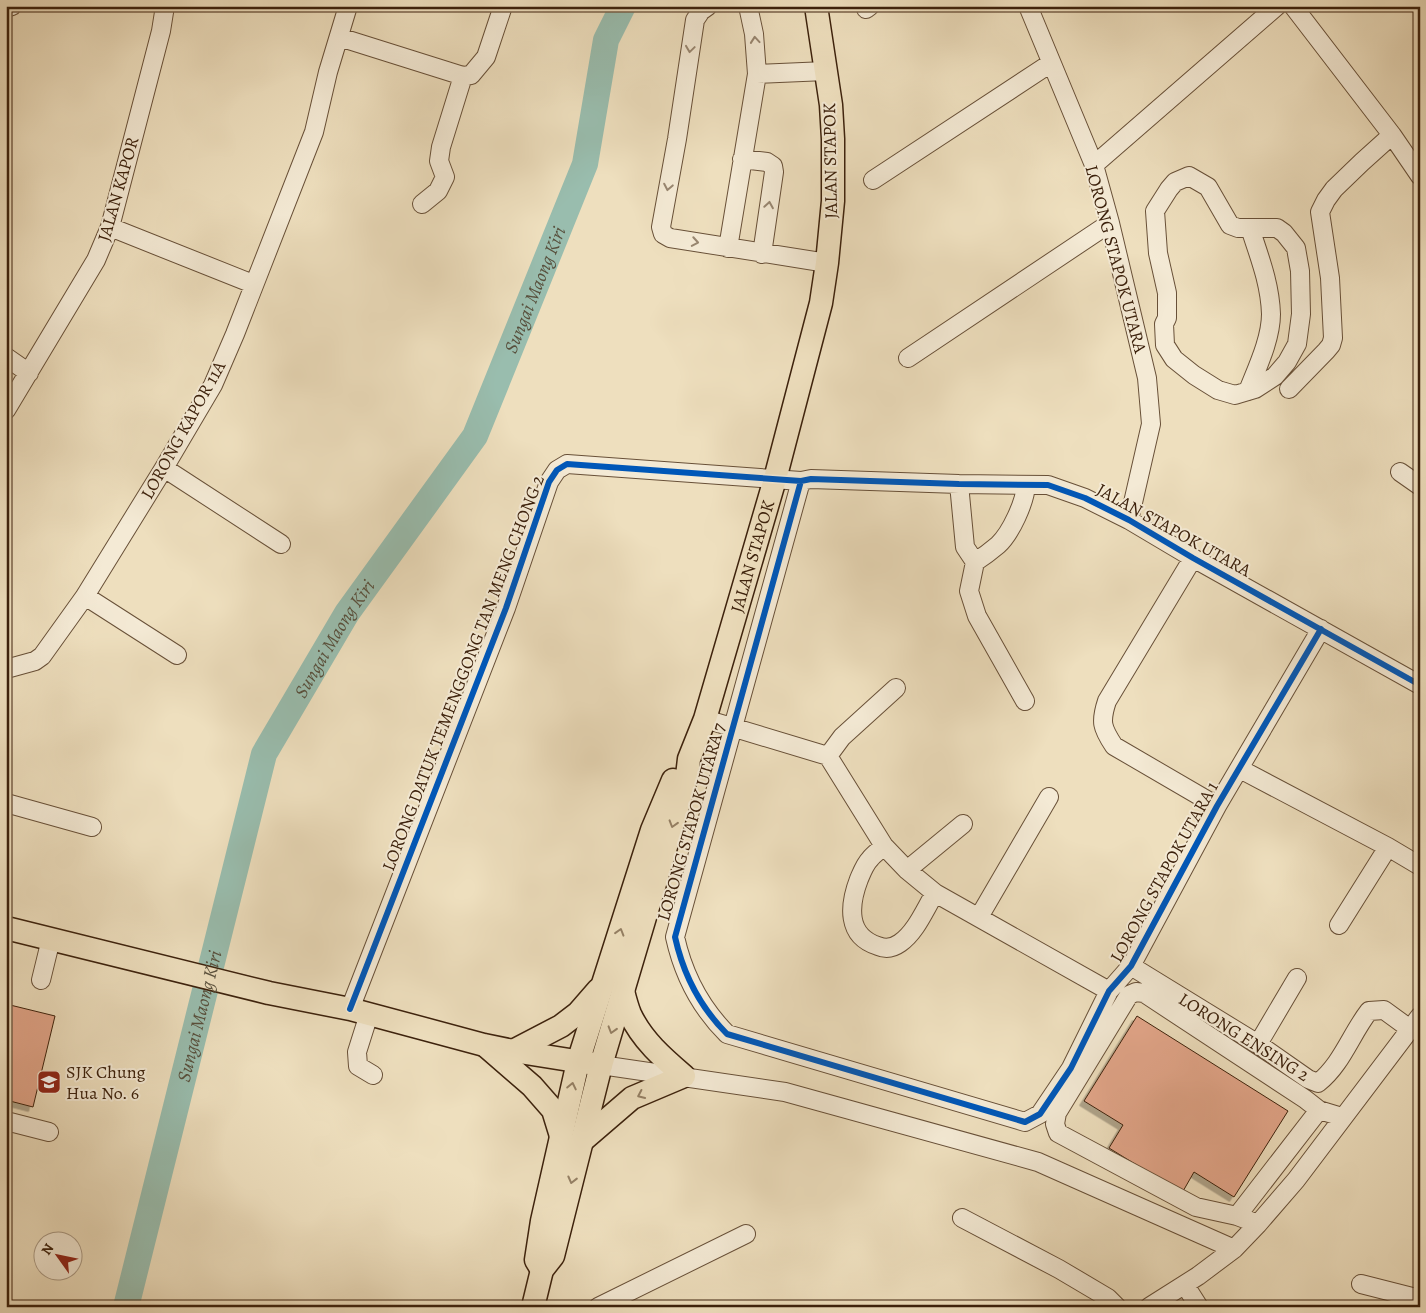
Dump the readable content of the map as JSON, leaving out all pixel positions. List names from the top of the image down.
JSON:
{
  "streets": {
    "main road": ["JALAN STAPOK"],
    "street": [
      "JALAN KAPOR",
      "LORONG STAPOK UTARA",
      "LORONG KAPOR 11A",
      "JALAN STAPOK UTARA",
      "LORONG DATUK TEMENGGONG TAN MENG CHONG 2",
      "LORONG STAPOK UTARA 7",
      "LORONG STAPOK UTARA 1",
      "LORONG ENSING 2"
    ]
  },
  "crossings": [
    ["JALAN STAPOK", "LORONG DATUK TEMENGGONG TAN MENG CHONG 2"],
    ["LORONG STAPOK UTARA", "JALAN STAPOK UTARA"],
    ["JALAN STAPOK UTARA", "LORONG DATUK TEMENGGONG TAN MENG CHONG 2"],
    ["JALAN STAPOK UTARA", "LORONG STAPOK UTARA 7"],
    ["JALAN STAPOK UTARA", "LORONG STAPOK UTARA 1"],
    ["LORONG DATUK TEMENGGONG TAN MENG CHONG 2", "LORONG STAPOK UTARA 7"],
    ["LORONG STAPOK UTARA 7", "LORONG STAPOK UTARA 1"],
    ["LORONG STAPOK UTARA 1", "LORONG ENSING 2"]
  ],
  "water": ["Sungai Maong Kiri"],
  "places": {
    "school or university": ["SJK Chung Hua No. 6"]
  },
  "north": "top left"
}
